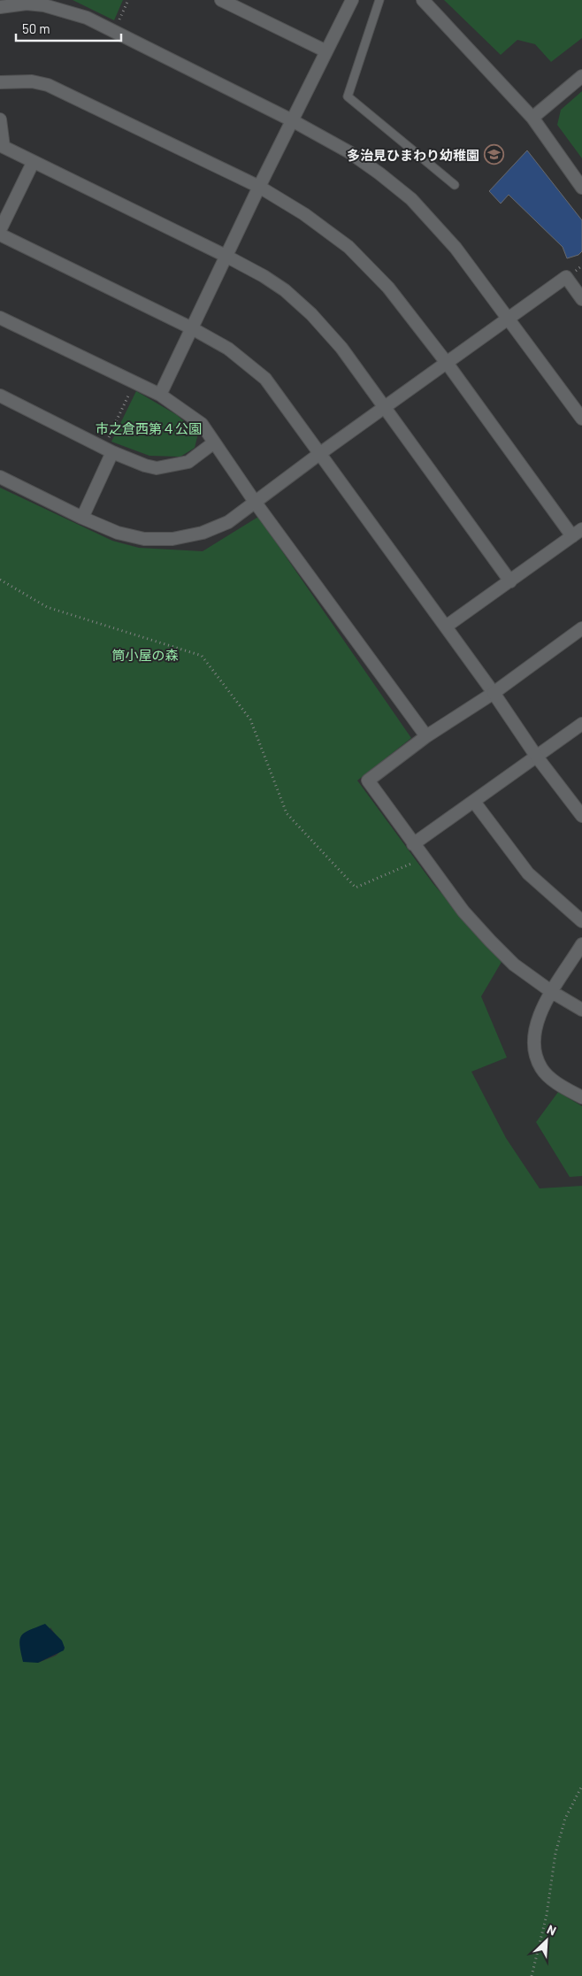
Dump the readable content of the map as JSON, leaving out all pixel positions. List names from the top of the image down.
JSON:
{
  "parks": ["市之倉西第４公園", "筒小屋の森"],
  "places": {
    "school or university": ["多治見ひまわり幼稚園"]
  },
  "scale_bar": "50 m",
  "north": "top right"
}
